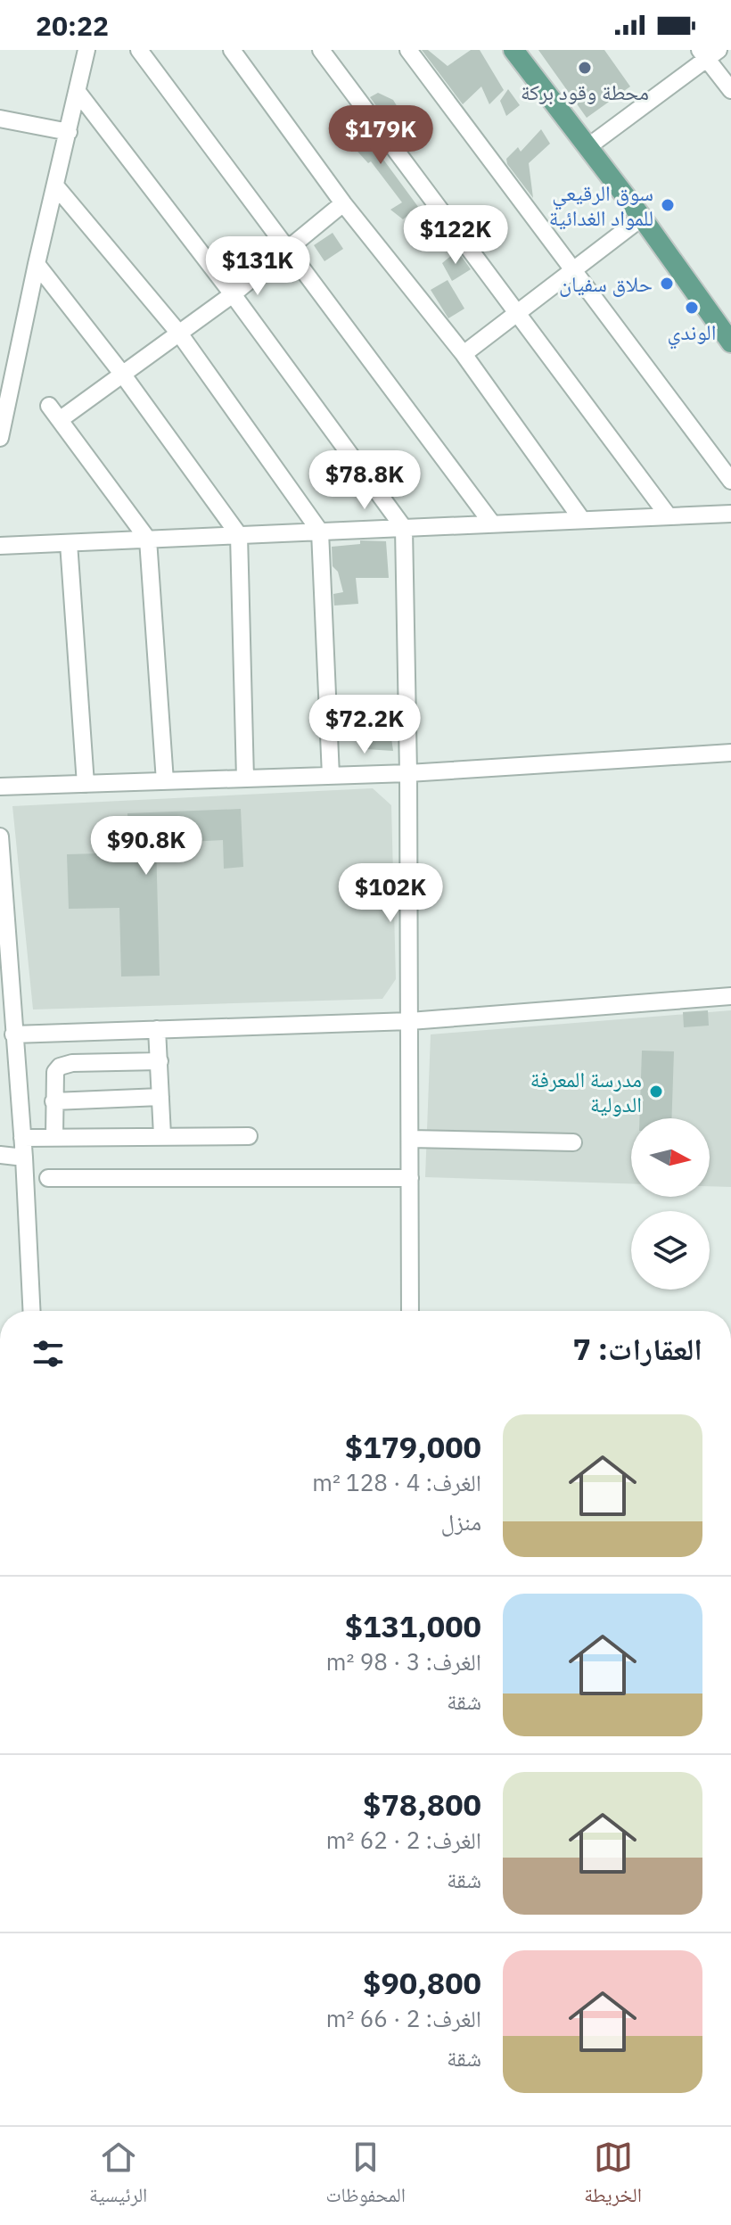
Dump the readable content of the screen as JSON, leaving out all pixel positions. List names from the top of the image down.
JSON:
{
  "places": [
    "محطة وقود بركة",
    "سوق الرقيعي للمواد الغدائية",
    "حلاق سفيان",
    "الوندي",
    "مدرسة المعرفة الدولية"
  ],
  "north": "right",
  "page": {
    "status": "20:22",
    "price": [
      "$179K",
      "$122K",
      "$131K",
      "$78.8K",
      "$72.2K",
      "$90.8K",
      "$102K"
    ],
    "heading": "العقارات: 7",
    "list": [
      {
        "name": "$179,000",
        "note": "الغرف: 4 · 128 m² · منزل"
      },
      {
        "name": "$131,000",
        "note": "الغرف: 3 · 98 m² · شقة"
      },
      {
        "name": "$78,800",
        "note": "الغرف: 2 · 62 m² · شقة"
      },
      {
        "name": "$90,800",
        "note": "الغرف: 2 · 66 m² · شقة"
      }
    ],
    "tabs": ["الخريطة", "المحفوظات", "الرئيسية"]
  }
}
